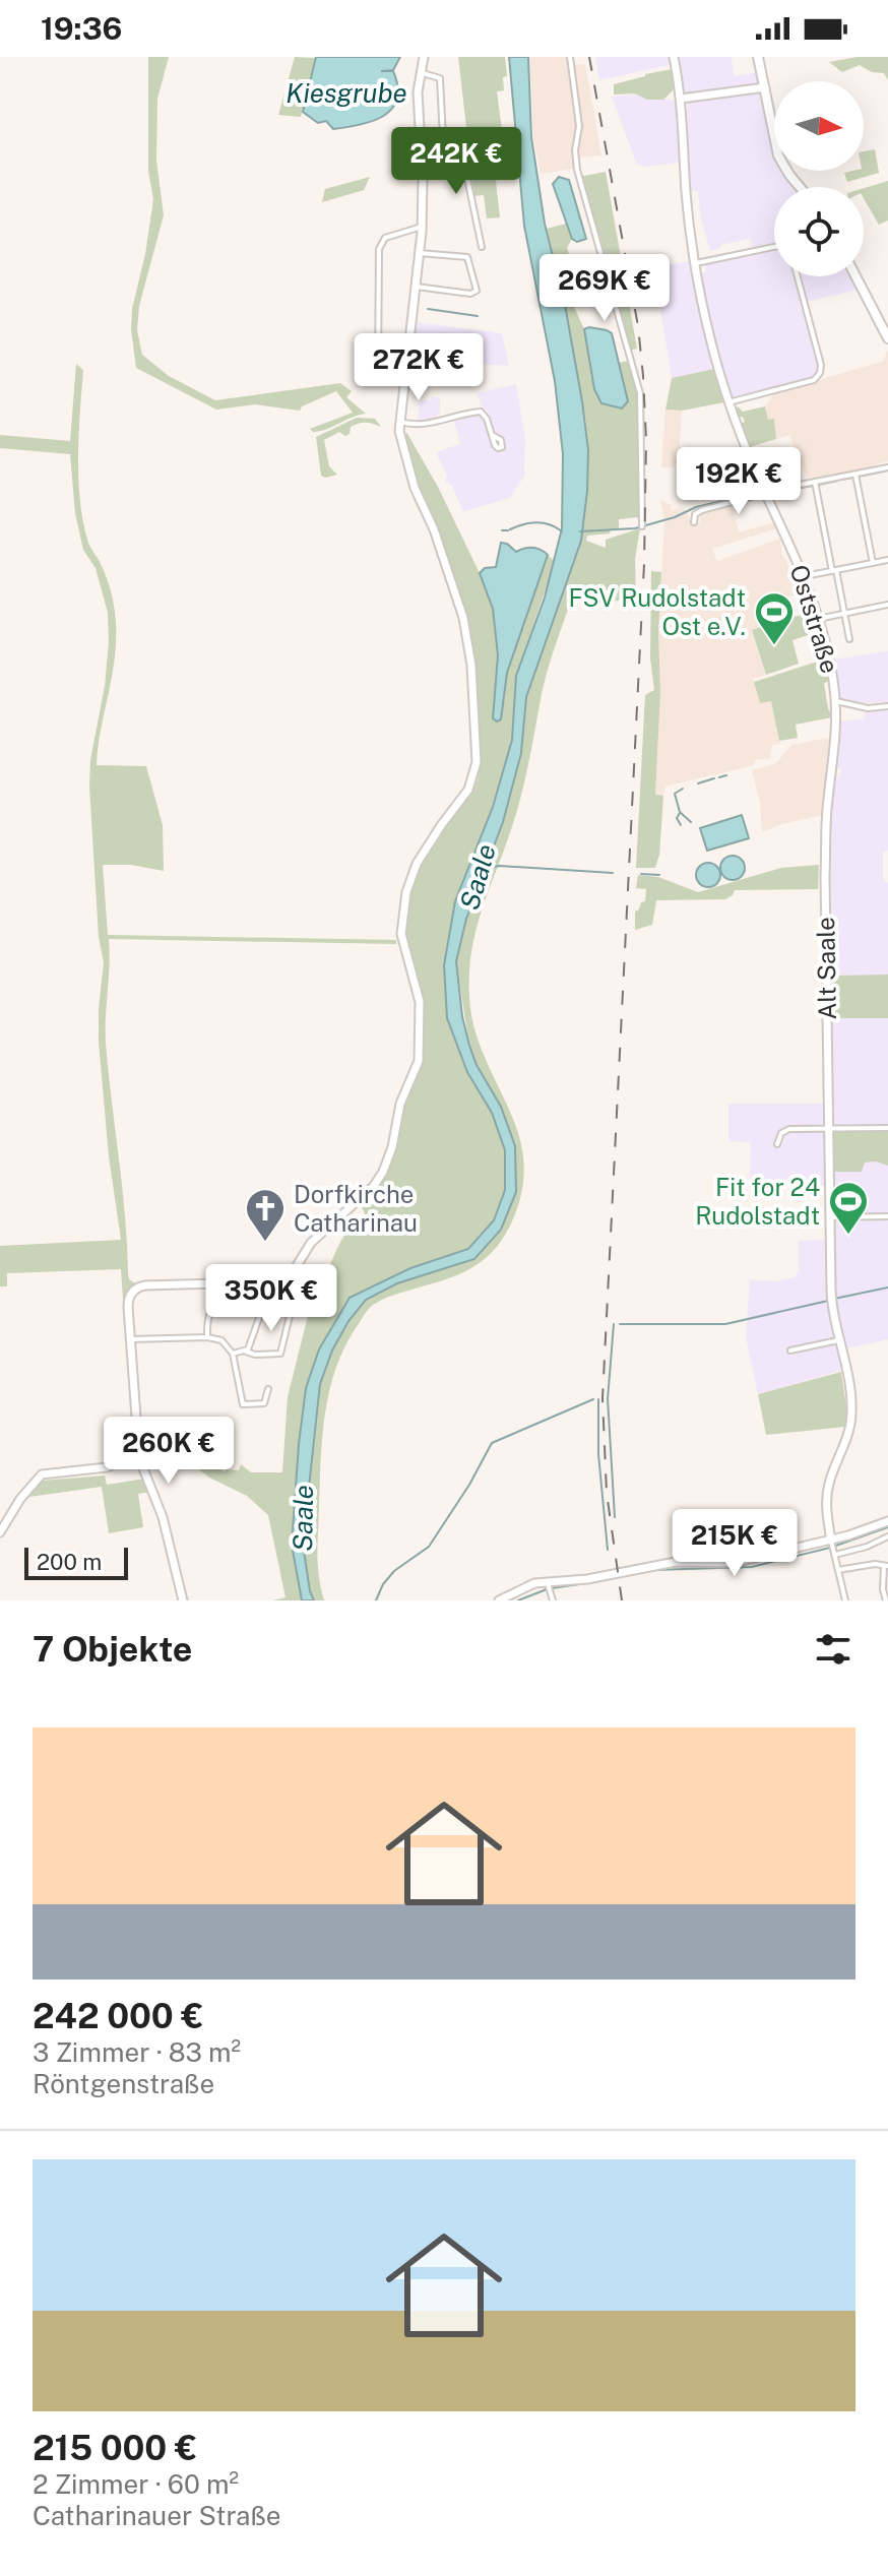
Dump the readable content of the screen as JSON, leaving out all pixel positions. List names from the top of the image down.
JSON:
{
  "streets": {
    "street": ["Oststraße", "Alt Saale"]
  },
  "crossings": [
    ["Oststraße", "Alt Saale"]
  ],
  "water": ["Kiesgrube", "Saale"],
  "places": {
    "sports": ["FSV Rudolstadt Ost e.V.", "Fit for 24 Rudolstadt"],
    "church": ["Dorfkirche Catharinau"]
  },
  "scale_bar": "200 m",
  "north": "right",
  "page": {
    "status": "19:36",
    "price": [
      "242K €",
      "269K €",
      "272K €",
      "192K €",
      "350K €",
      "260K €",
      "215K €"
    ],
    "scale": "200 m",
    "heading": "7 Objekte",
    "list": [
      {
        "name": "242 000 €",
        "note": "3 Zimmer · 83 m² · Röntgenstraße"
      },
      {
        "name": "215 000 €",
        "note": "2 Zimmer · 60 m² · Catharinauer Straße"
      }
    ]
  }
}
